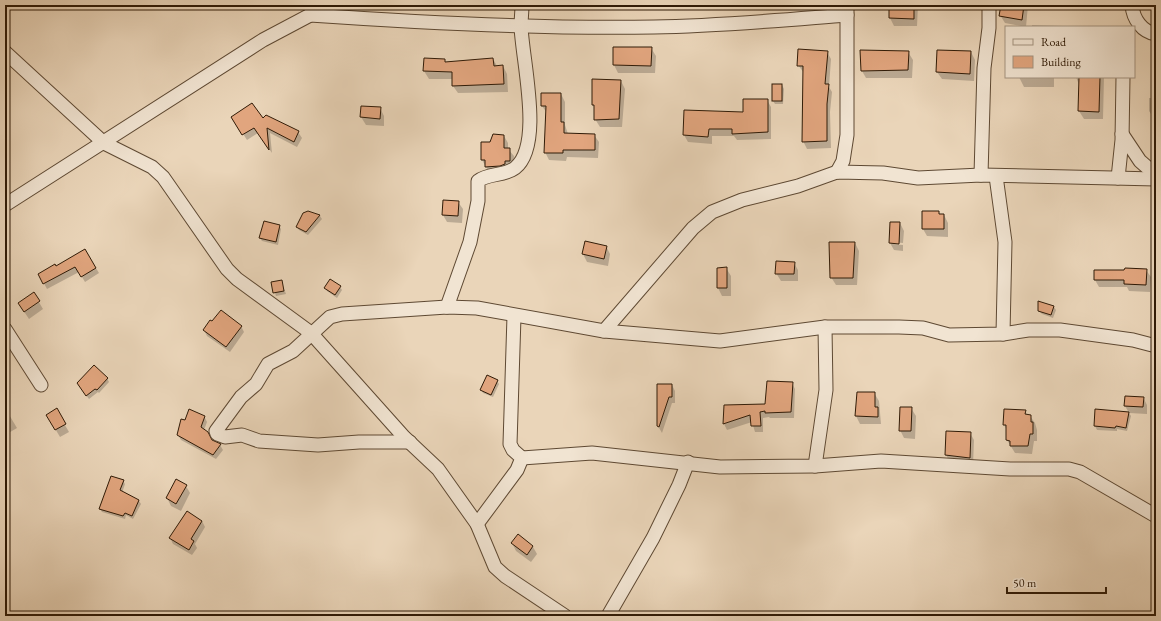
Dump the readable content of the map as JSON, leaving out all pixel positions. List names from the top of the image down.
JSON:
{
  "legend": ["Road", "Building"],
  "scale_bar": "50 m"
}
